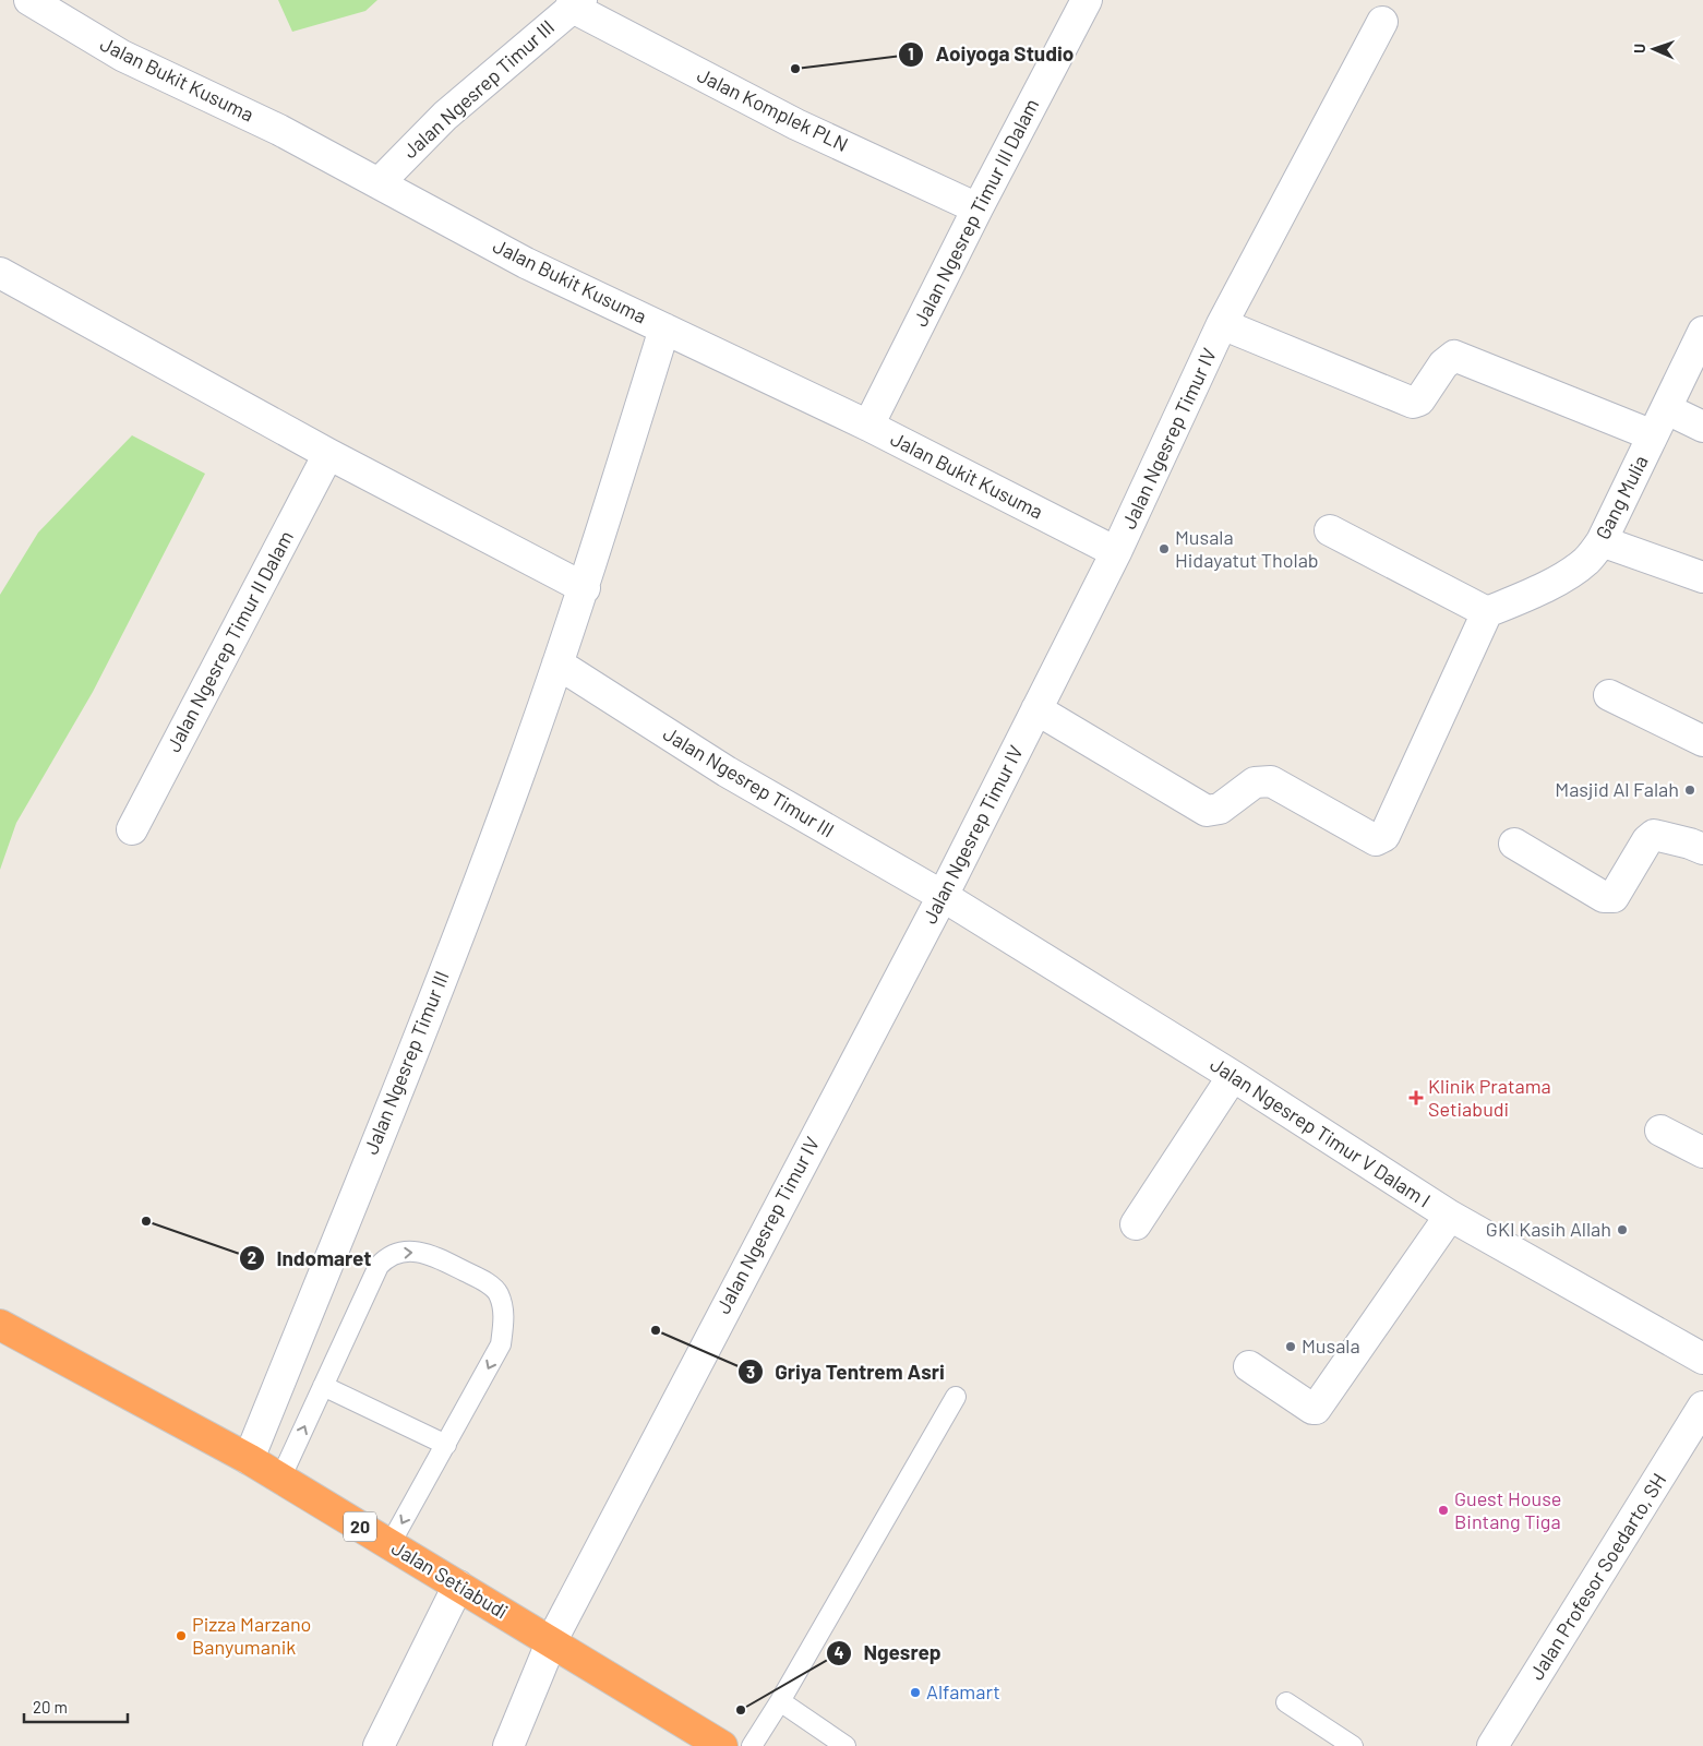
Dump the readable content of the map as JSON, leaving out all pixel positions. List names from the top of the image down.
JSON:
{
  "streets": {
    "highway": ["20", "Jalan Setiabudi"],
    "street": [
      "Jalan Bukit Kusuma",
      "Jalan Ngesrep Timur III",
      "Jalan Komplek PLN",
      "Jalan Ngesrep Timur III Dalam",
      "Jalan Ngesrep Timur IV",
      "Gang Mulia",
      "Jalan Ngesrep Timur II Dalam",
      "Jalan Ngesrep Timur V Dalam I",
      "Jalan Profesor Soedarto, SH"
    ]
  },
  "crossings": [
    ["Jalan Bukit Kusuma", "Jalan Ngesrep Timur III"],
    ["Jalan Bukit Kusuma", "Jalan Ngesrep Timur III Dalam"],
    ["Jalan Bukit Kusuma", "Jalan Ngesrep Timur IV"],
    ["Jalan Ngesrep Timur III", "Jalan Komplek PLN"],
    ["Jalan Ngesrep Timur III", "Jalan Ngesrep Timur IV"],
    ["Jalan Ngesrep Timur III", "Jalan Ngesrep Timur V Dalam I"],
    ["Jalan Ngesrep Timur III", "Jalan Setiabudi"],
    ["Jalan Komplek PLN", "Jalan Ngesrep Timur III Dalam"],
    ["Jalan Ngesrep Timur IV", "Jalan Ngesrep Timur V Dalam I"],
    ["Jalan Ngesrep Timur IV", "Jalan Setiabudi"]
  ],
  "places": {
    "other": [
      "Aoiyoga Studio",
      "Musala Hidayatut Tholab",
      "Masjid Al Falah",
      "Indomaret",
      "GKI Kasih Allah",
      "Griya Tentrem Asri",
      "Musala",
      "Guest House Bintang Tiga",
      "Pizza Marzano Banyumanik",
      "Alfamart",
      "Ngesrep"
    ],
    "health": ["Klinik Pratama Setiabudi"]
  },
  "scale_bar": "20 m",
  "north": "left"
}
